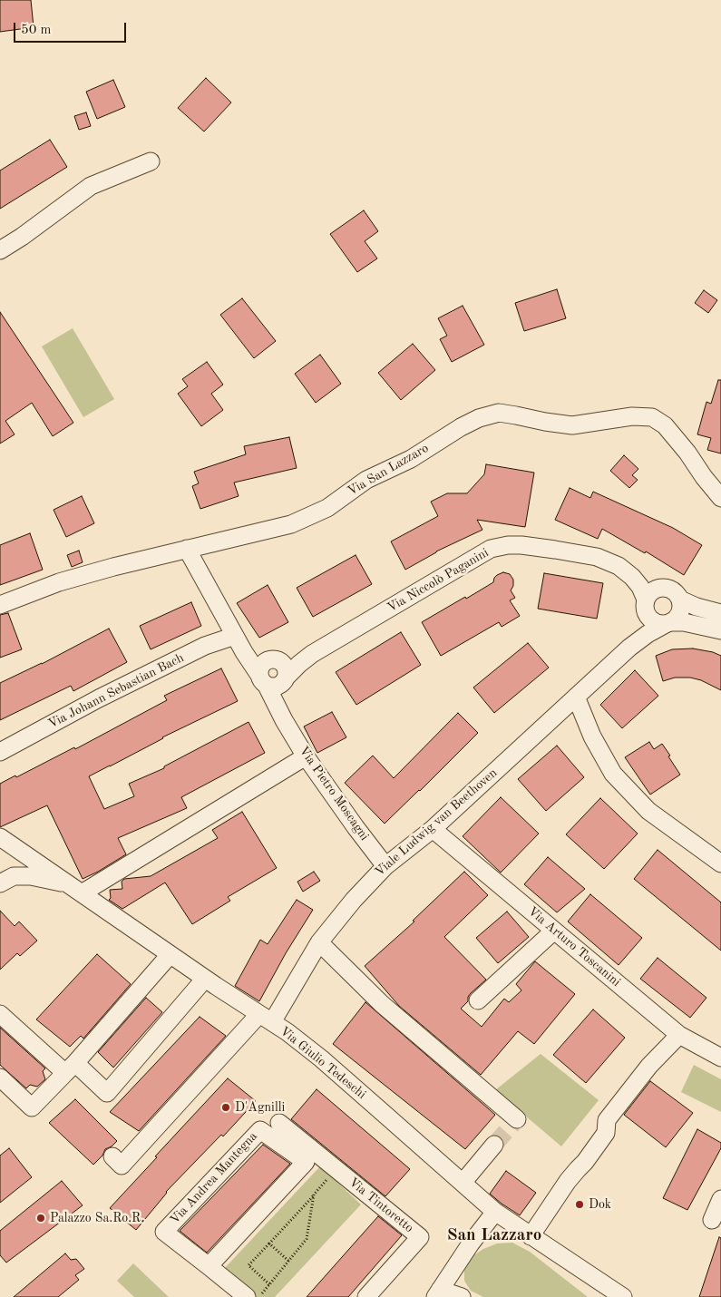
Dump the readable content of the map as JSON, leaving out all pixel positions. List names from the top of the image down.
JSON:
{
  "streets": {
    "street": [
      "Via San Lazzaro",
      "Via Niccolò Paganini",
      "Via Johann Sebastian Bach",
      "Via Pietro Moscagni",
      "Viale Ludwig van Beethoven",
      "Via Arturo Toscanini",
      "Via Giulio Tedeschi",
      "Via Andrea Mantegna",
      "Via Tintoretto"
    ]
  },
  "crossings": [
    ["Via San Lazzaro", "Via Pietro Moscagni"],
    ["Via Niccolò Paganini", "Via Pietro Moscagni"],
    ["Via Niccolò Paganini", "Viale Ludwig van Beethoven"],
    ["Via Johann Sebastian Bach", "Via Pietro Moscagni"],
    ["Via Pietro Moscagni", "Viale Ludwig van Beethoven"],
    ["Viale Ludwig van Beethoven", "Via Arturo Toscanini"],
    ["Viale Ludwig van Beethoven", "Via Giulio Tedeschi"]
  ],
  "districts": ["San Lazzaro"],
  "places": ["D'Agnilli", "Dok", "Palazzo Sa.Ro.R."],
  "scale_bar": "50 m"
}
